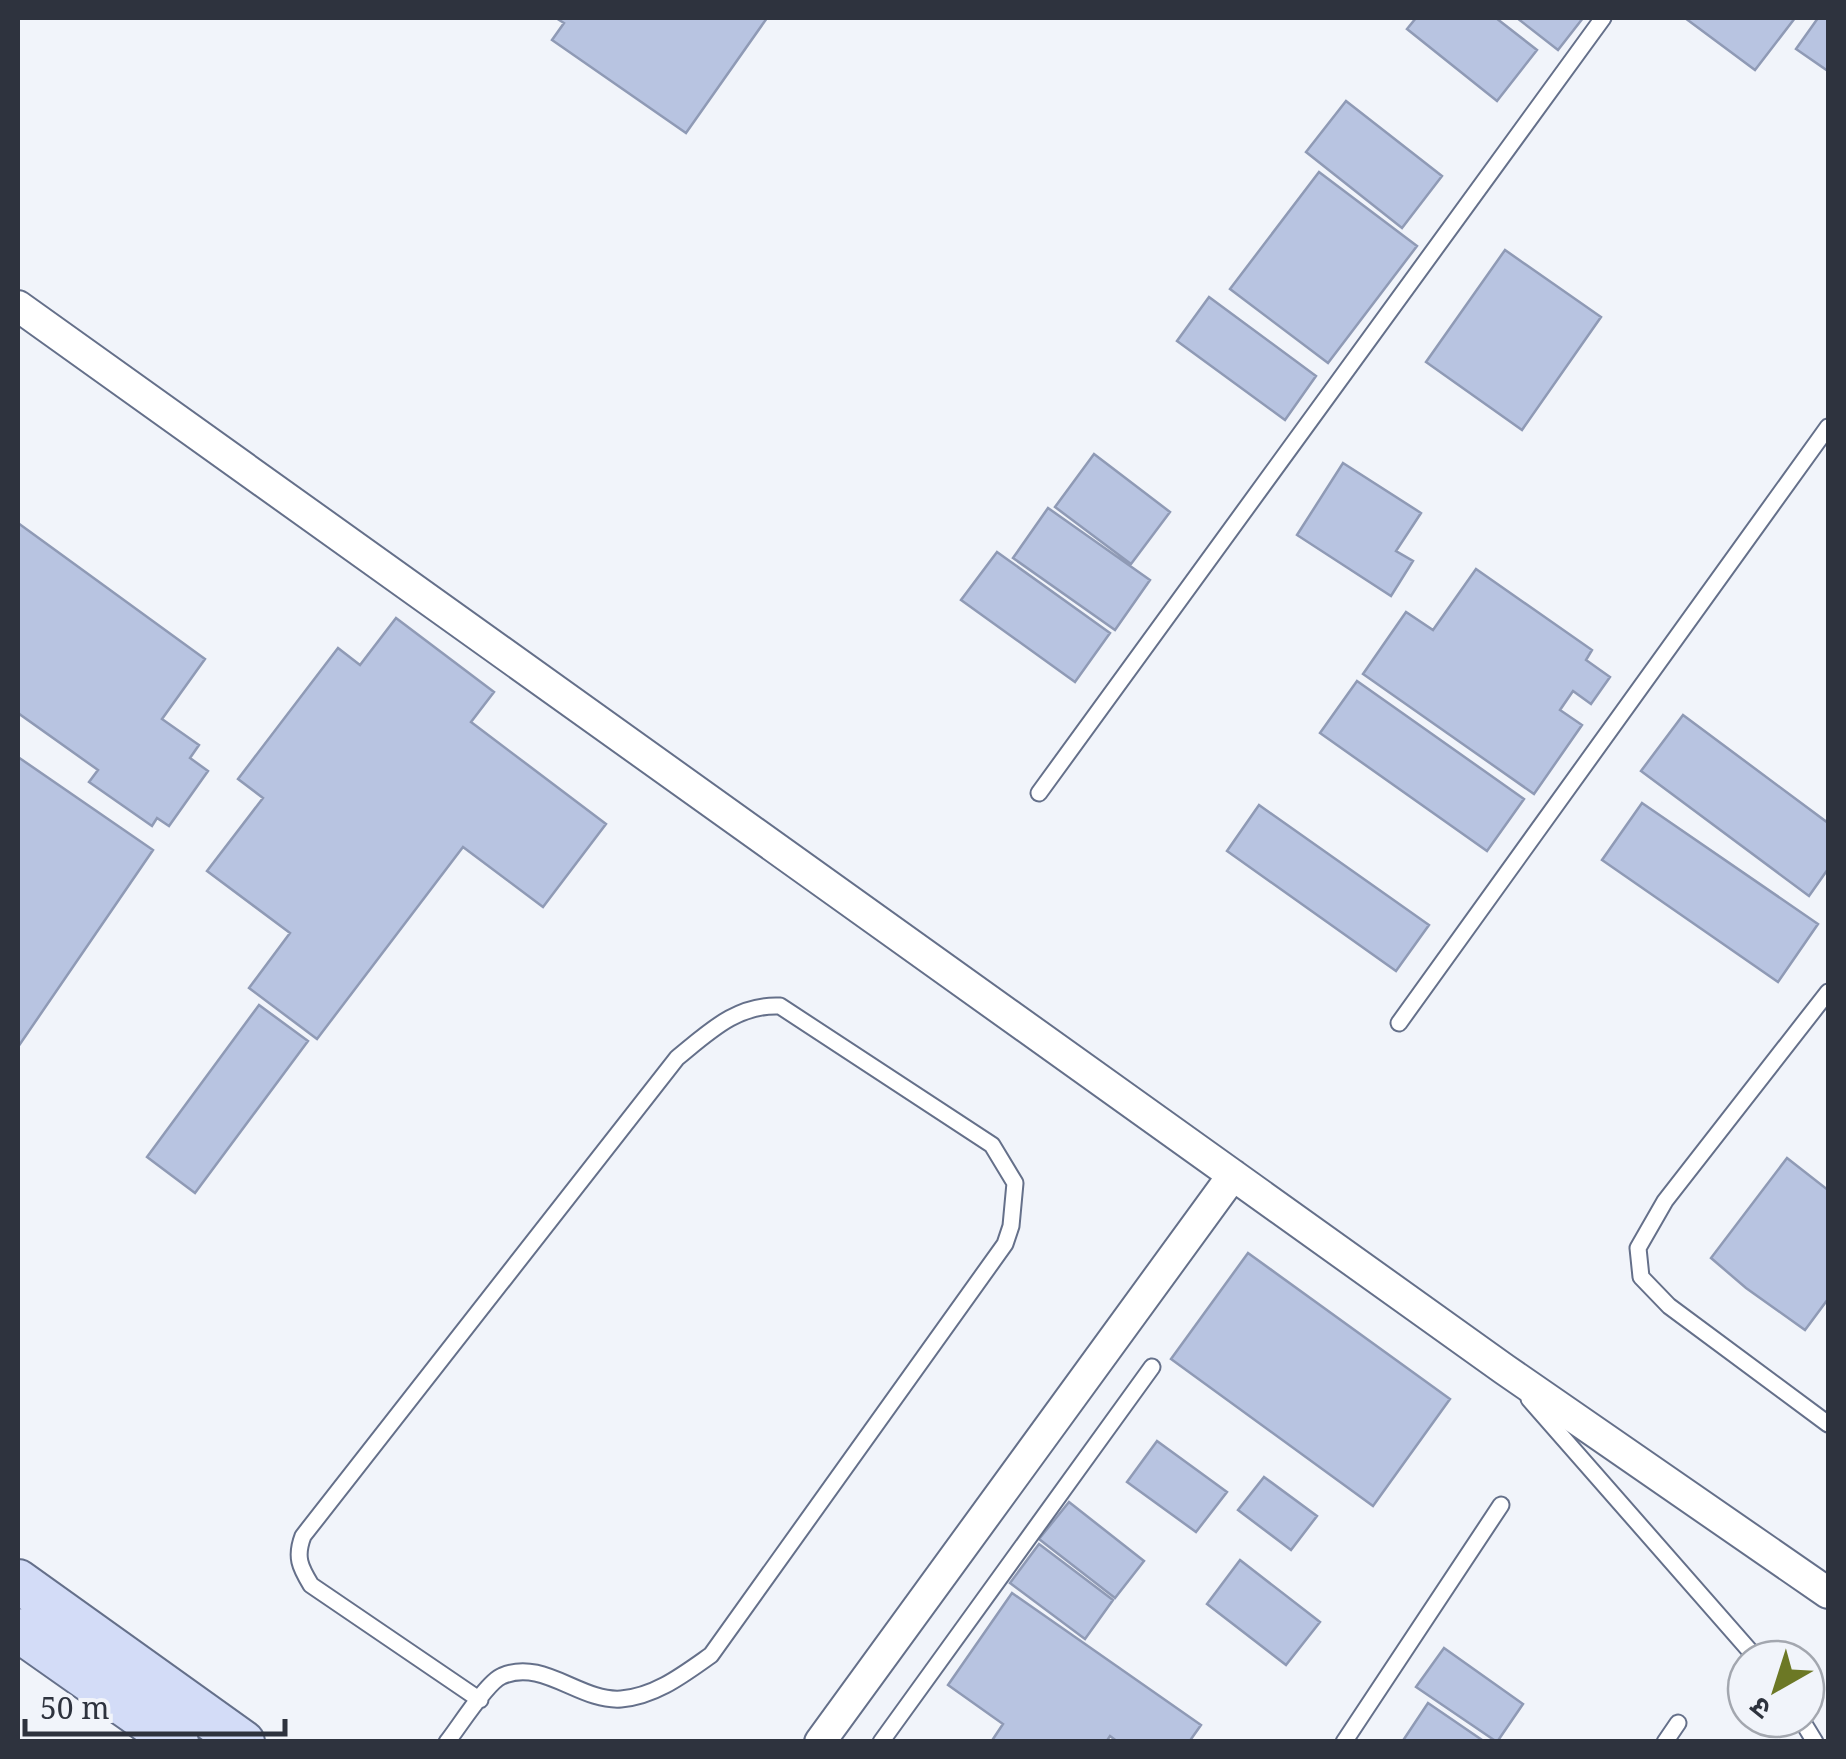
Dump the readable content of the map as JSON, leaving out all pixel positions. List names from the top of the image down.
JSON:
{
  "scale_bar": "50 m",
  "north": "bottom left"
}
